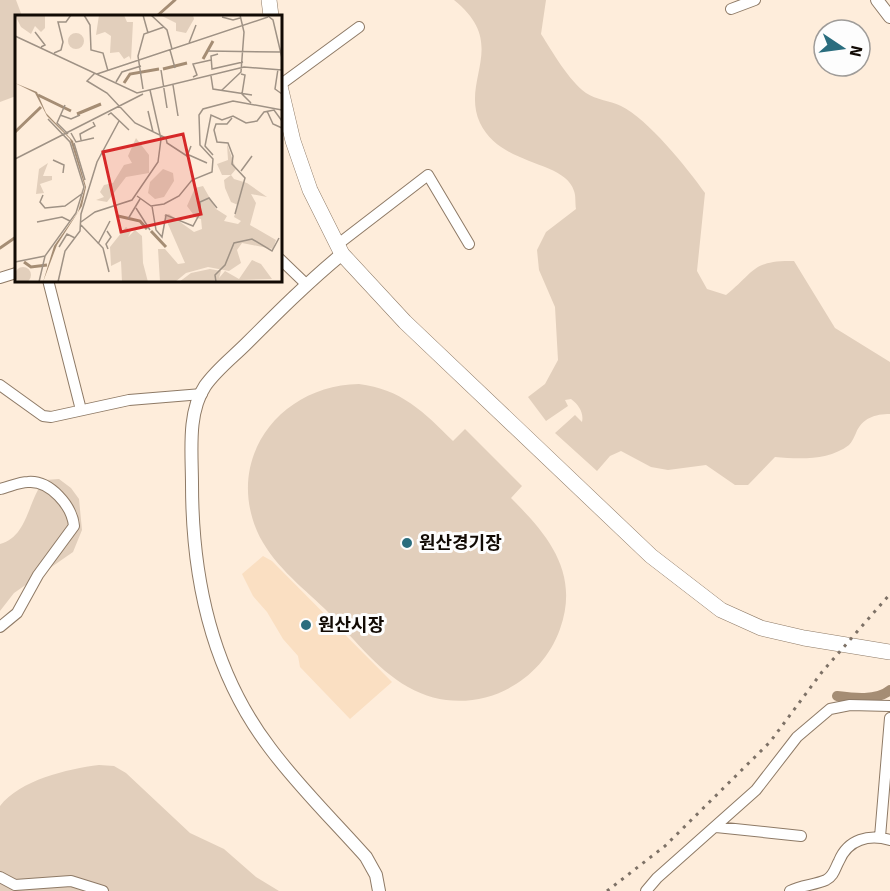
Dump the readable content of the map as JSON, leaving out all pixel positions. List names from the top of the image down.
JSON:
{
  "places": ["원산경기장", "원산시장"],
  "north": "right"
}
